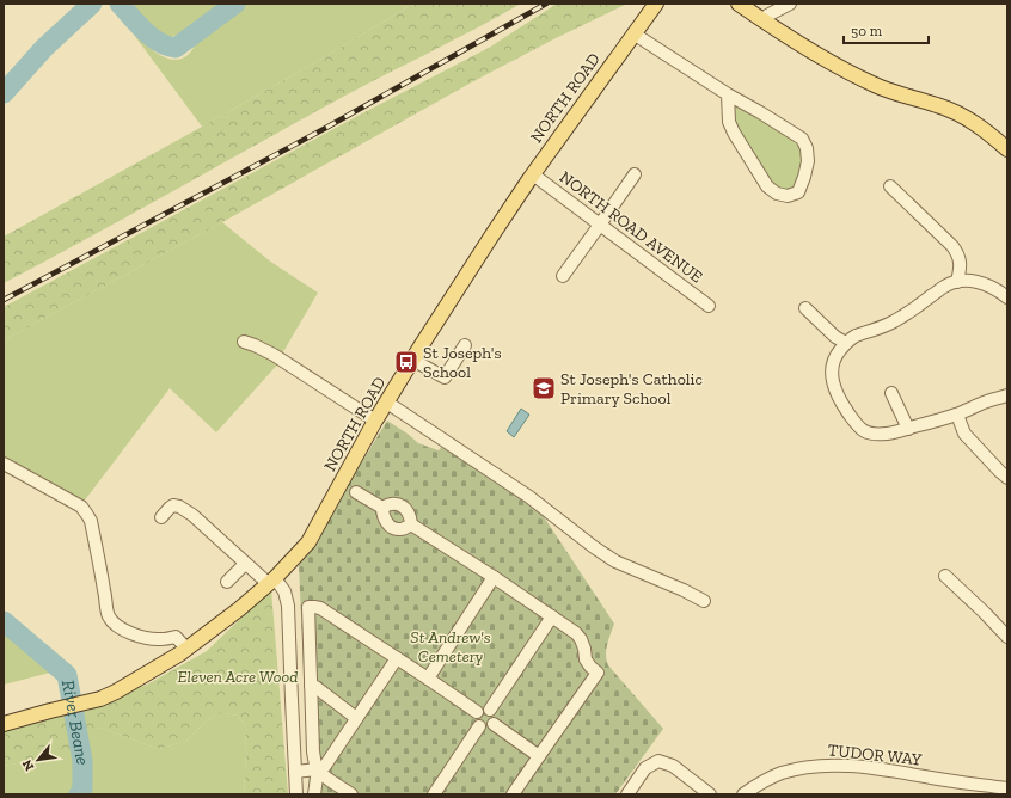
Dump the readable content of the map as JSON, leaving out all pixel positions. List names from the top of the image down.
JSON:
{
  "streets": {
    "main road": ["NORTH ROAD"],
    "street": ["NORTH ROAD AVENUE", "TUDOR WAY"]
  },
  "crossings": [
    ["NORTH ROAD", "NORTH ROAD AVENUE"]
  ],
  "water": ["River Beane"],
  "parks": ["St Andrew's Cemetery", "Eleven Acre Wood"],
  "places": {
    "bus stop": ["St Joseph's School"],
    "school or university": ["St Joseph's Catholic Primary School"]
  },
  "scale_bar": "50 m",
  "north": "bottom left"
}
